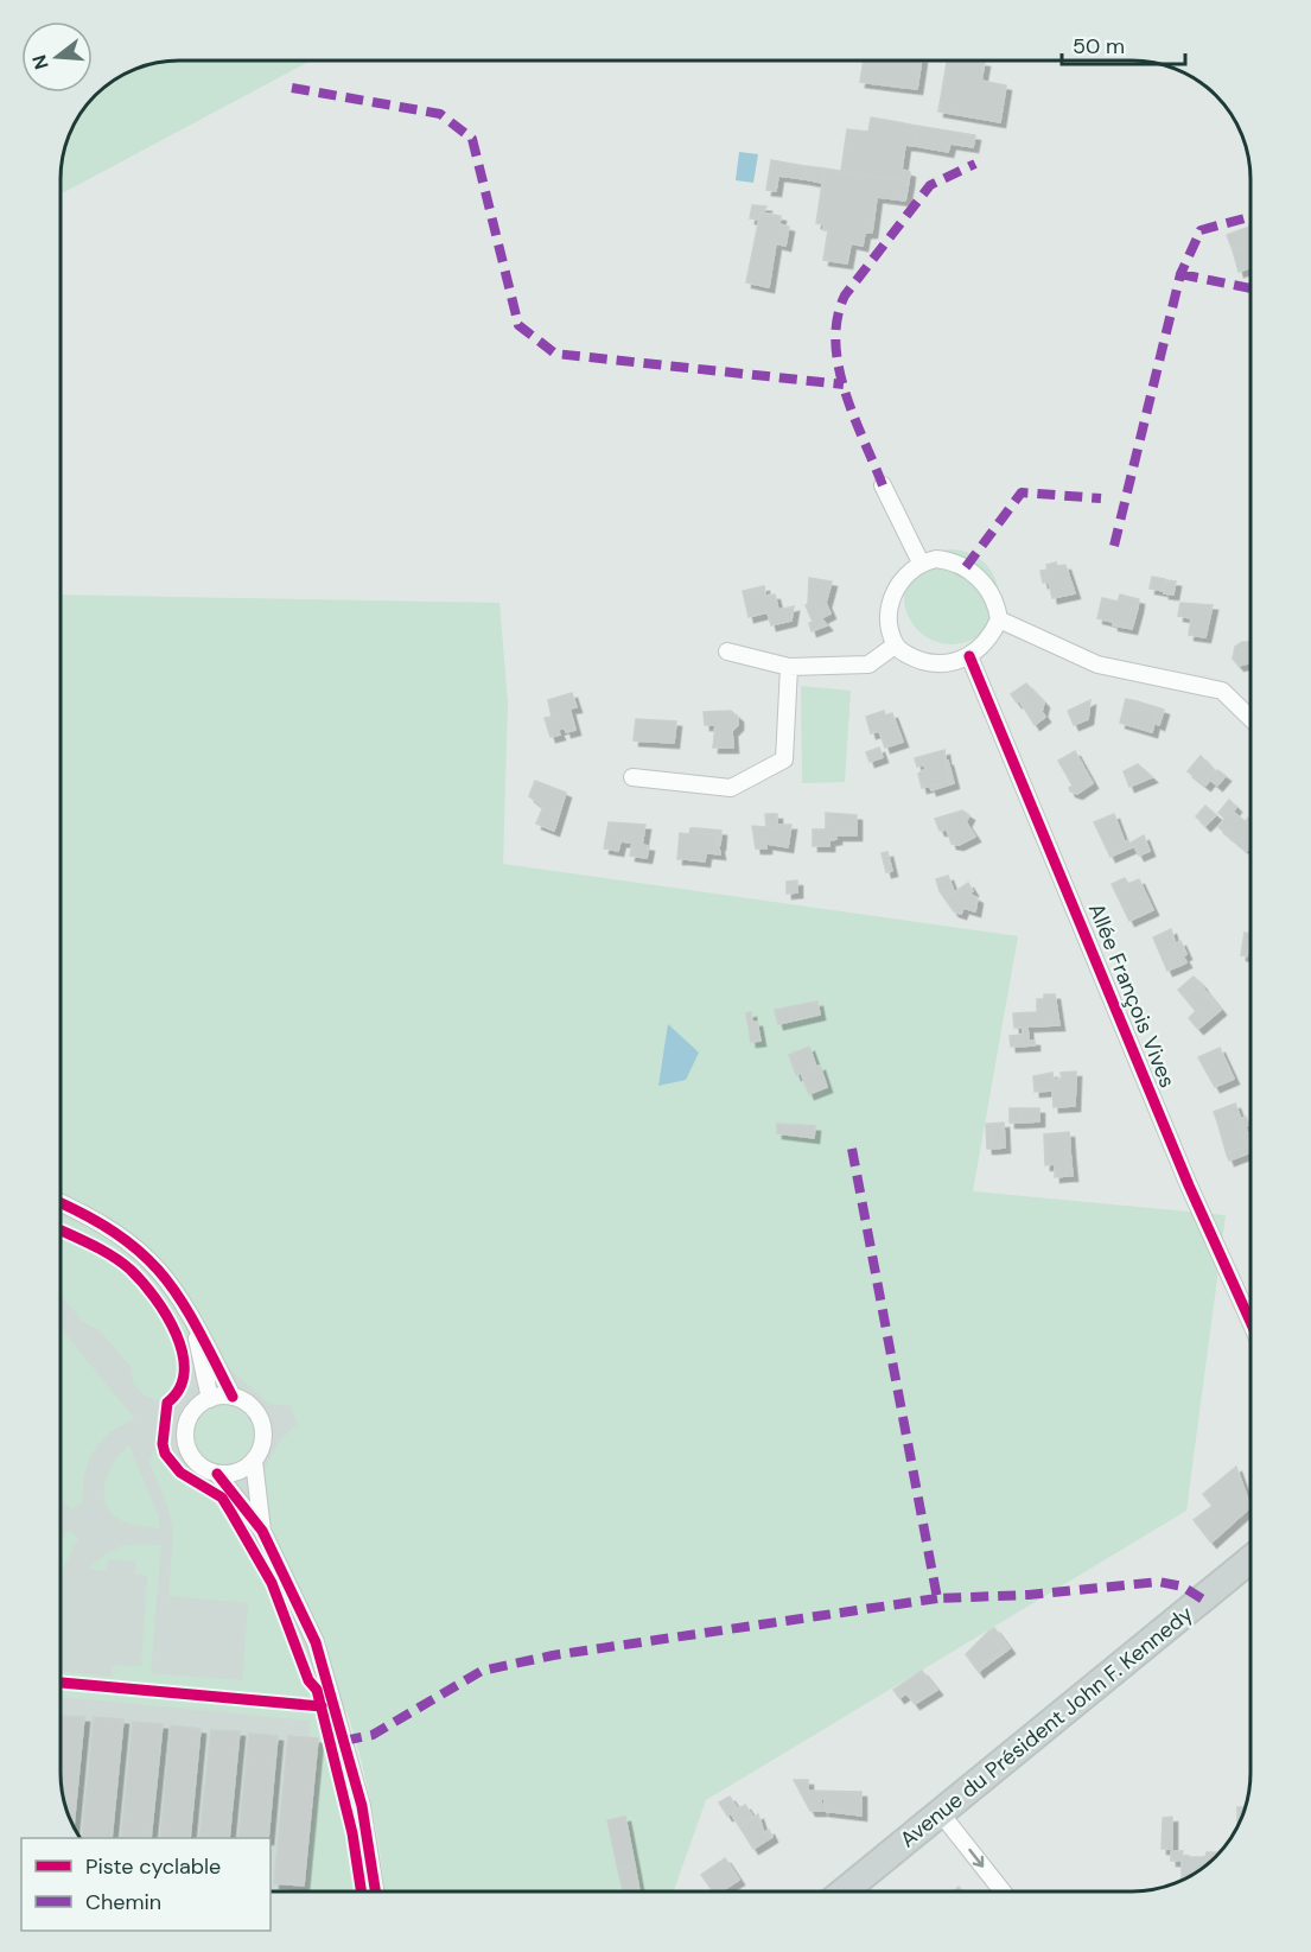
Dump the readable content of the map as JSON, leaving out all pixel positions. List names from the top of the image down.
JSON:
{
  "streets": {
    "main road": ["Avenue du Président John F. Kennedy"],
    "street": ["Allée François Vives"]
  },
  "legend": ["Piste cyclable", "Chemin"],
  "scale_bar": "50 m",
  "north": "left"
}
